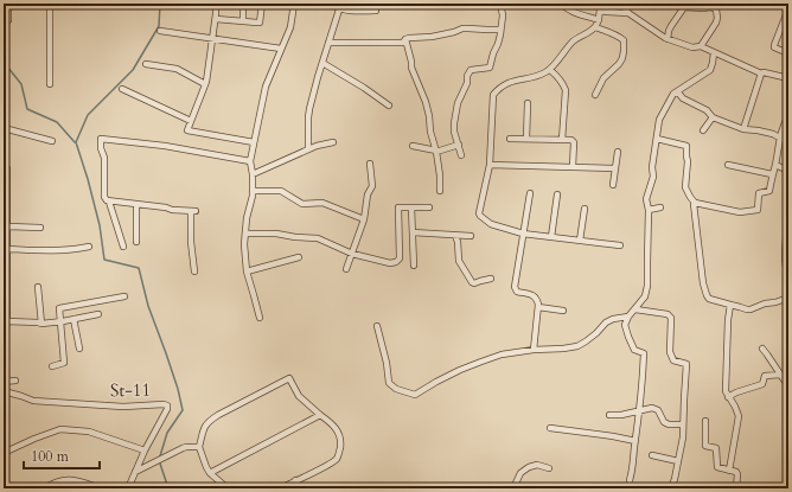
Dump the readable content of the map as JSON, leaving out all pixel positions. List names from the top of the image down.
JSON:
{
  "streets": {
    "street": ["St-11"]
  },
  "scale_bar": "100 m"
}
